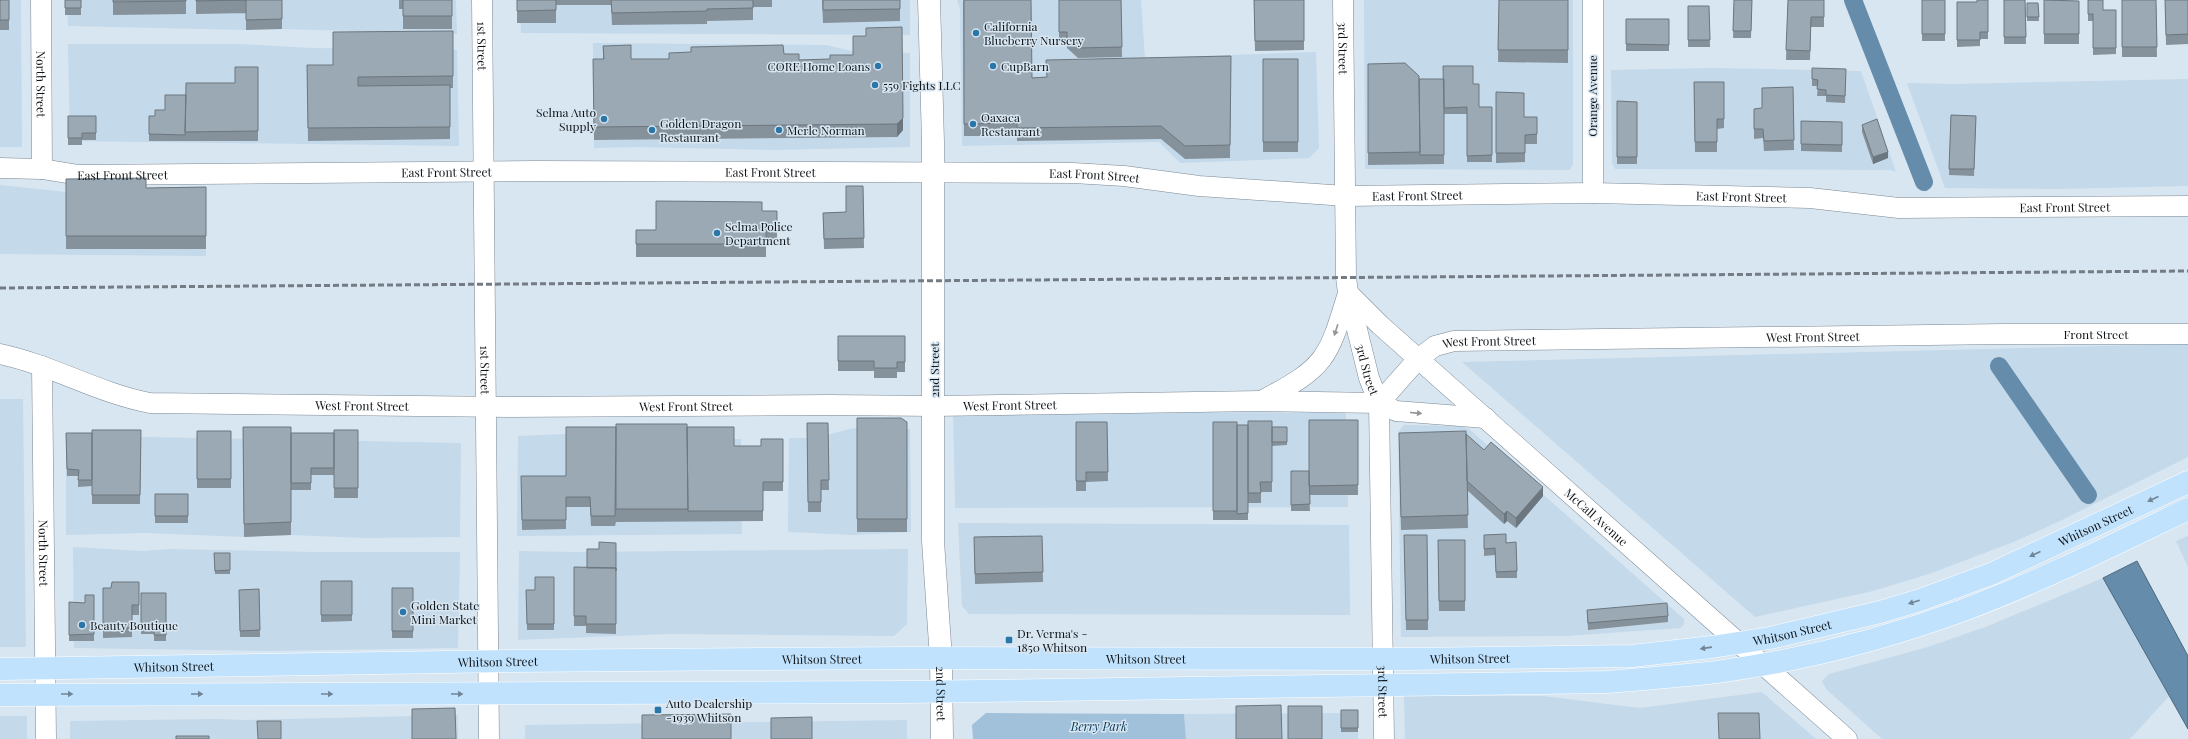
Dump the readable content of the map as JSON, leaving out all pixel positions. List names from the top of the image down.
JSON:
{
  "streets": {
    "main road": ["2nd Street", "Whitson Street"],
    "street": [
      "1st Street",
      "3rd Street",
      "North Street",
      "Orange Avenue",
      "East Front Street",
      "Front Street",
      "West Front Street",
      "McCall Avenue"
    ]
  },
  "crossings": [
    ["1st Street", "East Front Street"],
    ["1st Street", "West Front Street"],
    ["1st Street", "Whitson Street"],
    ["3rd Street", "East Front Street"],
    ["3rd Street", "West Front Street"],
    ["3rd Street", "McCall Avenue"],
    ["3rd Street", "Whitson Street"],
    ["North Street", "East Front Street"],
    ["North Street", "West Front Street"],
    ["North Street", "Whitson Street"],
    ["Orange Avenue", "East Front Street"],
    ["East Front Street", "2nd Street"],
    ["Front Street", "West Front Street"],
    ["West Front Street", "2nd Street"],
    ["West Front Street", "McCall Avenue"],
    ["2nd Street", "Whitson Street"],
    ["McCall Avenue", "Whitson Street"]
  ],
  "parks": ["Berry Park"],
  "places": {
    "other": [
      "California Blueberry Nursery",
      "CORE Home Loans",
      "CupBarn",
      "559 Fights LLC",
      "Selma Auto Supply",
      "Oaxaca Restaurant",
      "Golden Dragon Restaurant",
      "Merle Norman",
      "Selma Police Department",
      "Golden State Mini Market",
      "Beauty Boutique"
    ],
    "transit": ["Dr. Verma's - 1850 Whitson", "Auto Dealership -1939 Whitson"]
  }
}
